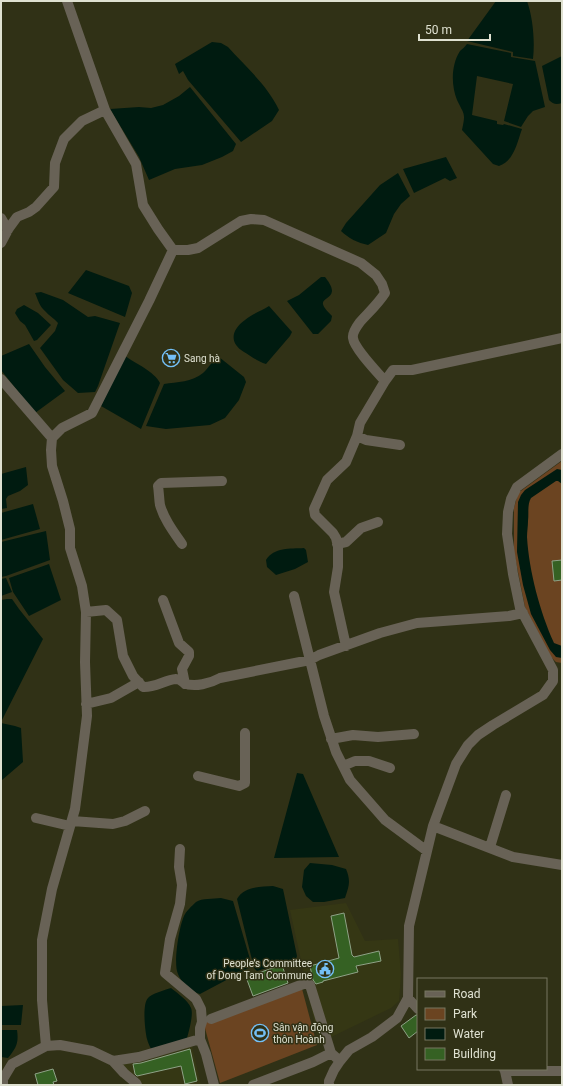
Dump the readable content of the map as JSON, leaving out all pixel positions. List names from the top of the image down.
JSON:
{
  "places": {
    "supermarket": ["Sang hà"],
    "public building": ["People’s Committee of Dong Tam Commune"],
    "sports": ["Sân vận động thôn Hoành"]
  },
  "legend": [
    "Road",
    "Park",
    "Water",
    "Building"
  ],
  "scale_bar": "50 m"
}
